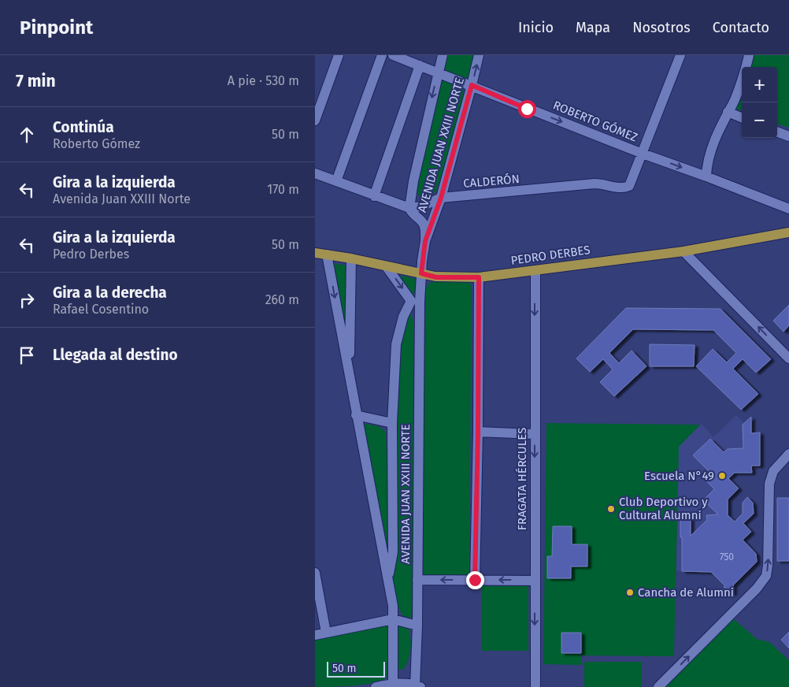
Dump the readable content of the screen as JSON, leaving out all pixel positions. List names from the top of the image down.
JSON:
{
  "streets": {
    "main road": ["PEDRO DERBES"],
    "street": [
      "ROBERTO GÓMEZ",
      "AVENIDA JUAN XXIII NORTE",
      "CALDERÓN",
      "FRAGATA HÉRCULES"
    ]
  },
  "crossings": [
    ["ROBERTO GÓMEZ", "AVENIDA JUAN XXIII NORTE"],
    ["ROBERTO GÓMEZ", "CALDERÓN"],
    ["AVENIDA JUAN XXIII NORTE", "CALDERÓN"],
    ["AVENIDA JUAN XXIII NORTE", "PEDRO DERBES"],
    ["PEDRO DERBES", "FRAGATA HÉRCULES"]
  ],
  "one_way": ["ROBERTO GÓMEZ"],
  "places": ["Escuela N°49", "Club Deportivo y Cultural Alumni", "Cancha de Alumni"],
  "house_numbers": ["750"],
  "scale_bar": "50 m",
  "page": {
    "header": "Pinpoint",
    "nav": [
      "Inicio",
      "Mapa",
      "Nosotros",
      "Contacto"
    ],
    "heading": ["7 min", "A pie · 530 m"],
    "map_buttons": ["+", "−"],
    "list": [
      ["Continúa", "Roberto Gómez", "50 m"],
      ["Gira a la izquierda", "Avenida Juan XXIII Norte", "170 m"],
      ["Gira a la izquierda", "Pedro Derbes", "50 m"],
      ["Gira a la derecha", "Rafael Cosentino", "260 m"],
      "Llegada al destino"
    ],
    "scale": "50 m"
  }
}
